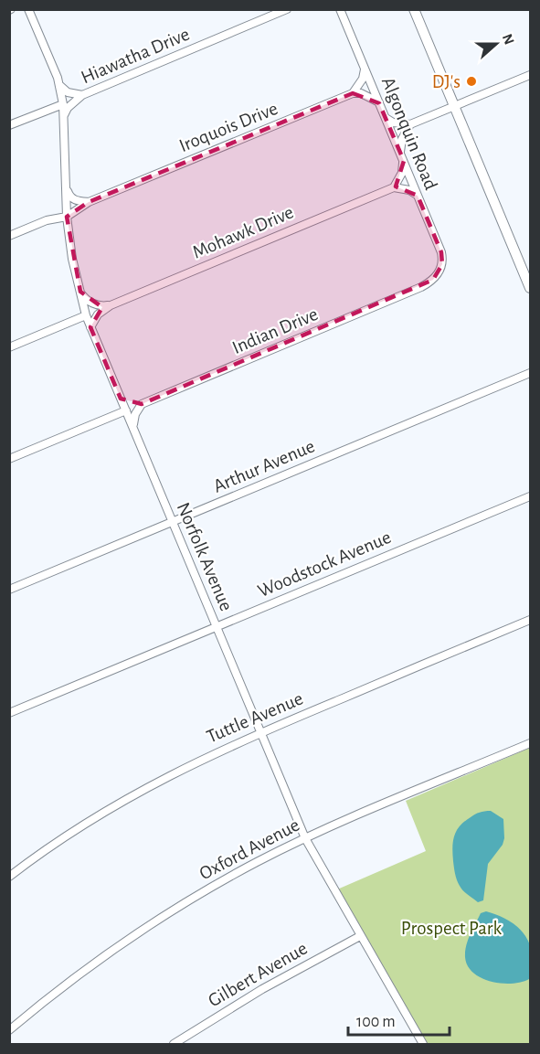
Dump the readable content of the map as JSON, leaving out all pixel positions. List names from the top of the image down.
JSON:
{
  "streets": {
    "street": [
      "Hiawatha Drive",
      "Iroquois Drive",
      "Algonquin Road",
      "Mohawk Drive",
      "Indian Drive",
      "Arthur Avenue",
      "Norfolk Avenue",
      "Woodstock Avenue",
      "Tuttle Avenue",
      "Oxford Avenue",
      "Gilbert Avenue"
    ]
  },
  "crossings": [
    ["Hiawatha Drive", "Norfolk Avenue"],
    ["Iroquois Drive", "Norfolk Avenue"],
    ["Algonquin Road", "Indian Drive"],
    ["Mohawk Drive", "Norfolk Avenue"],
    ["Arthur Avenue", "Norfolk Avenue"],
    ["Norfolk Avenue", "Woodstock Avenue"],
    ["Norfolk Avenue", "Tuttle Avenue"],
    ["Norfolk Avenue", "Oxford Avenue"],
    ["Norfolk Avenue", "Gilbert Avenue"]
  ],
  "parks": ["Prospect Park"],
  "places": ["DJ's"],
  "scale_bar": "100 m",
  "north": "right"
}
